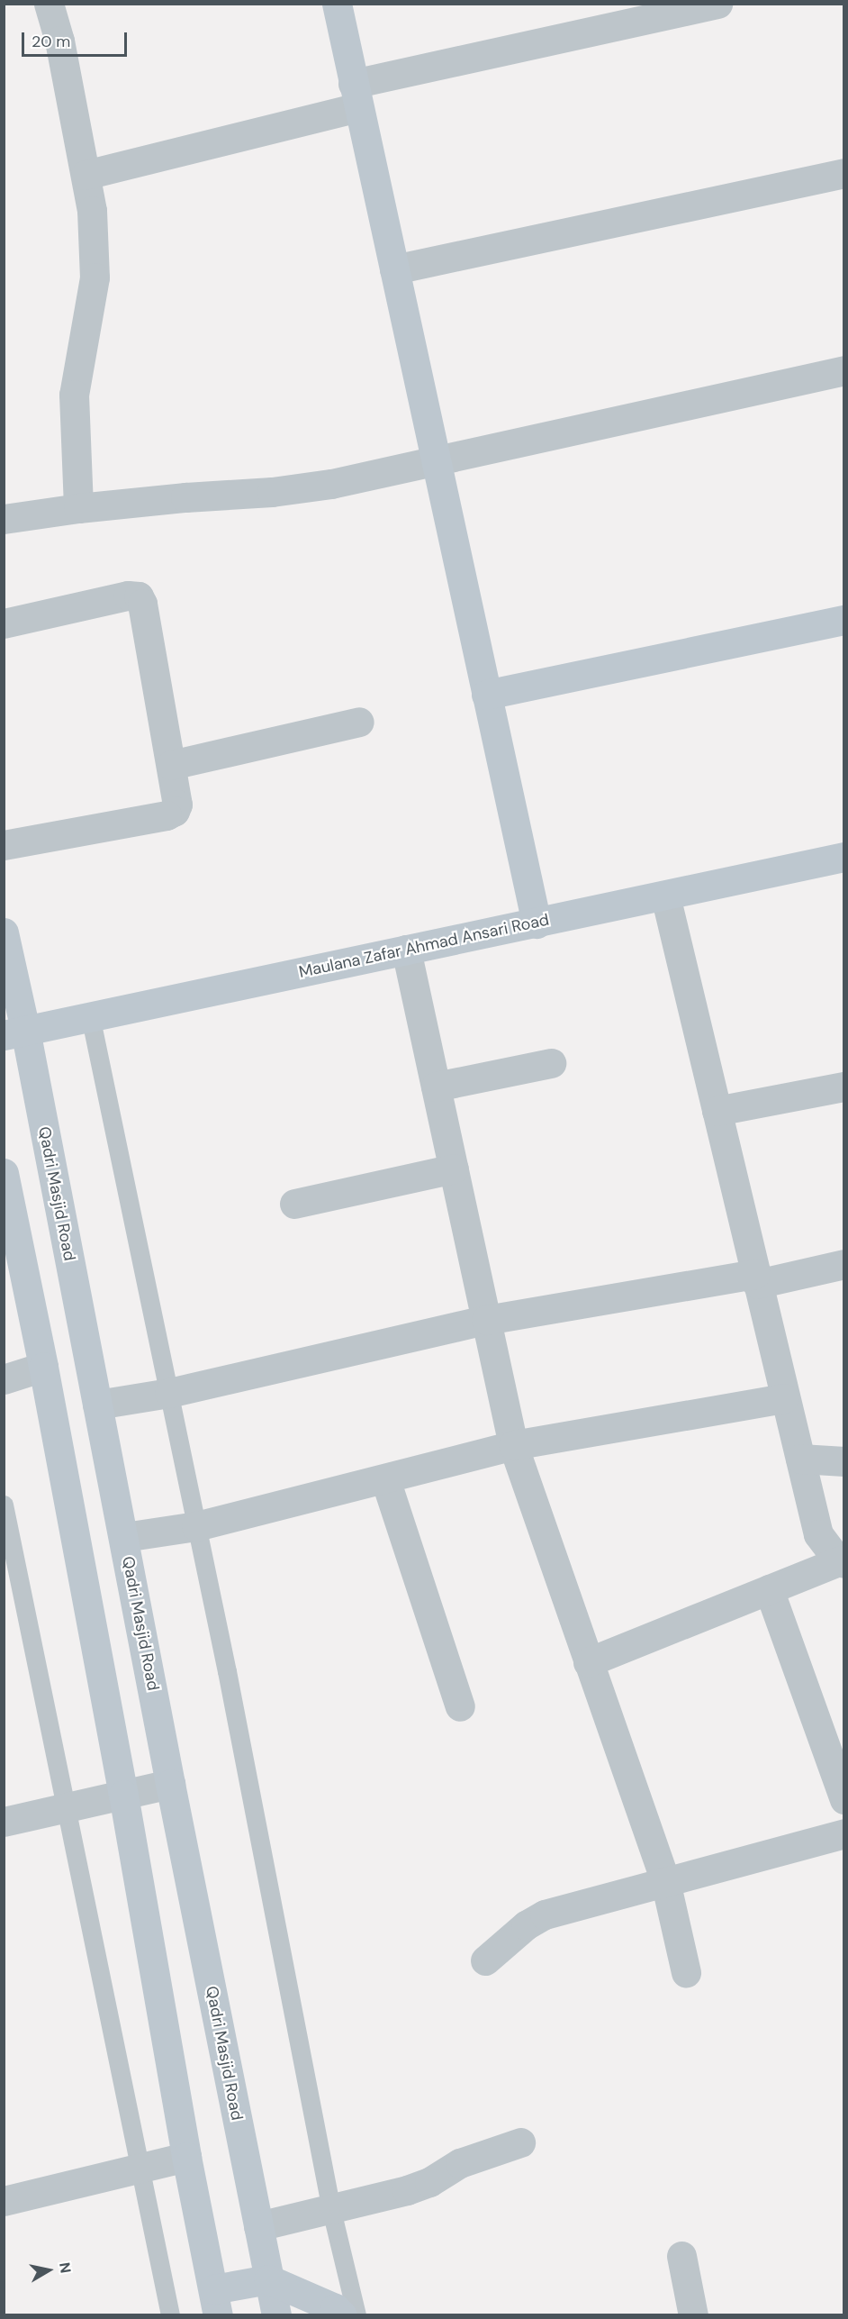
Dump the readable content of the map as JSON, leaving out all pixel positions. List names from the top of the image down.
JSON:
{
  "streets": {
    "street": ["Maulana Zafar Ahmad Ansari Road", "Qadri Masjid Road"]
  },
  "crossings": [
    ["Maulana Zafar Ahmad Ansari Road", "Qadri Masjid Road"]
  ],
  "scale_bar": "20 m",
  "north": "right"
}
